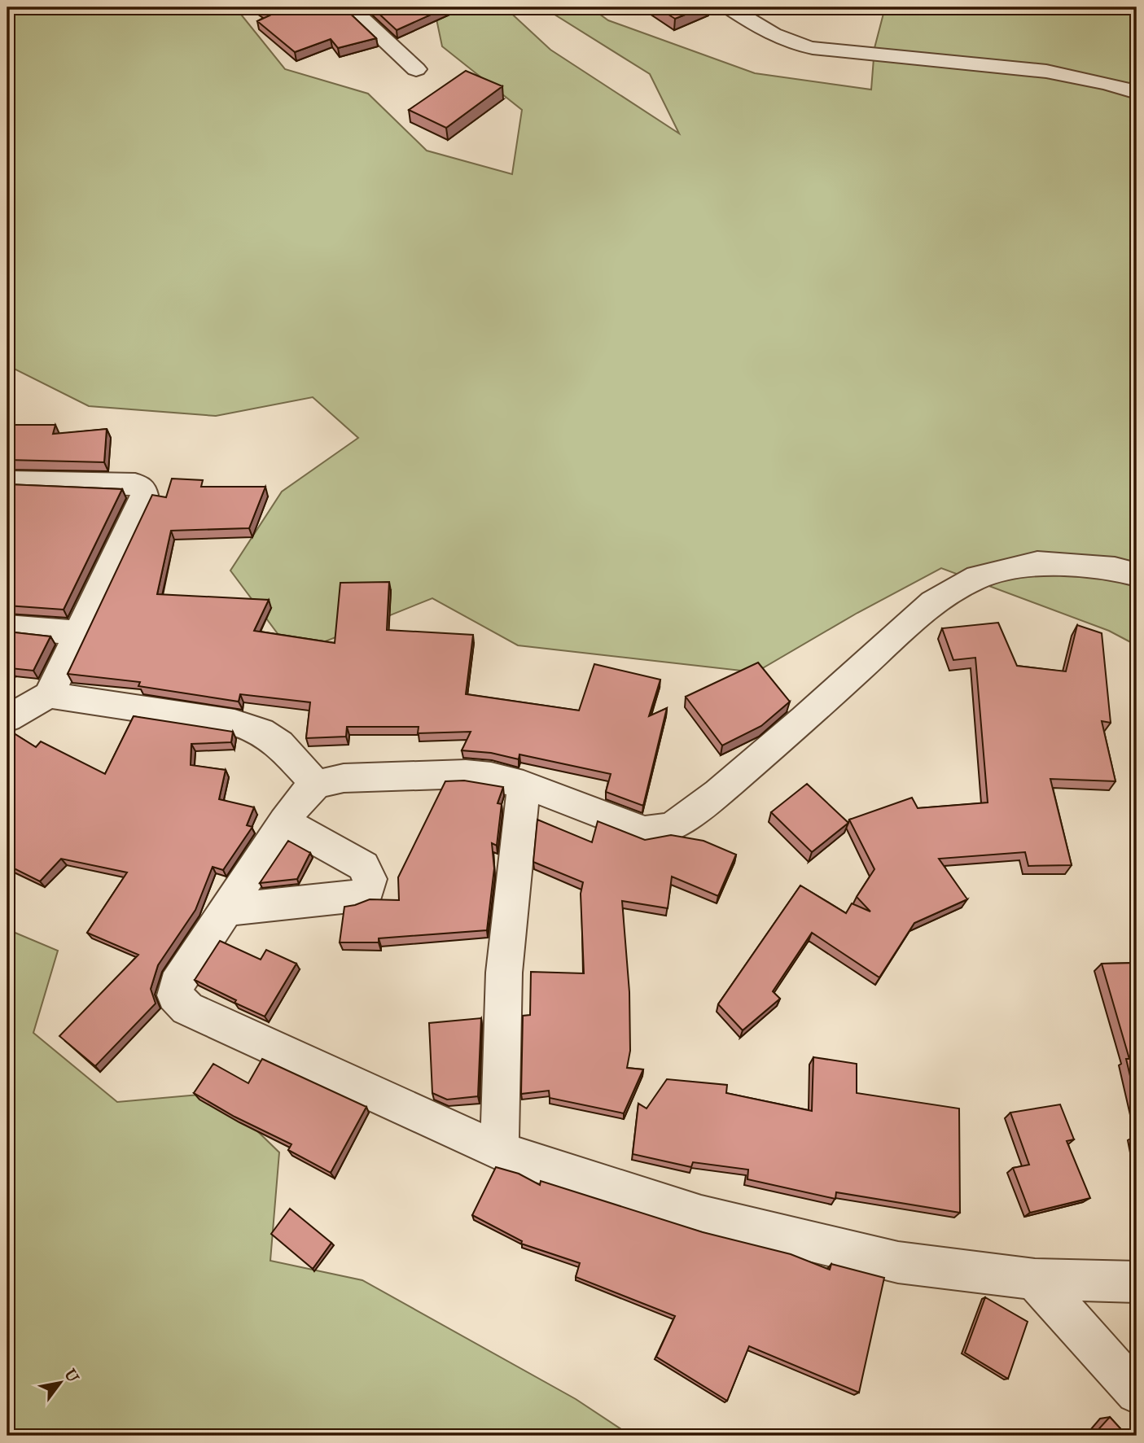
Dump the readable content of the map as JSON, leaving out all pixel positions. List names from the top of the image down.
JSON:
{
  "north": "top right"
}
